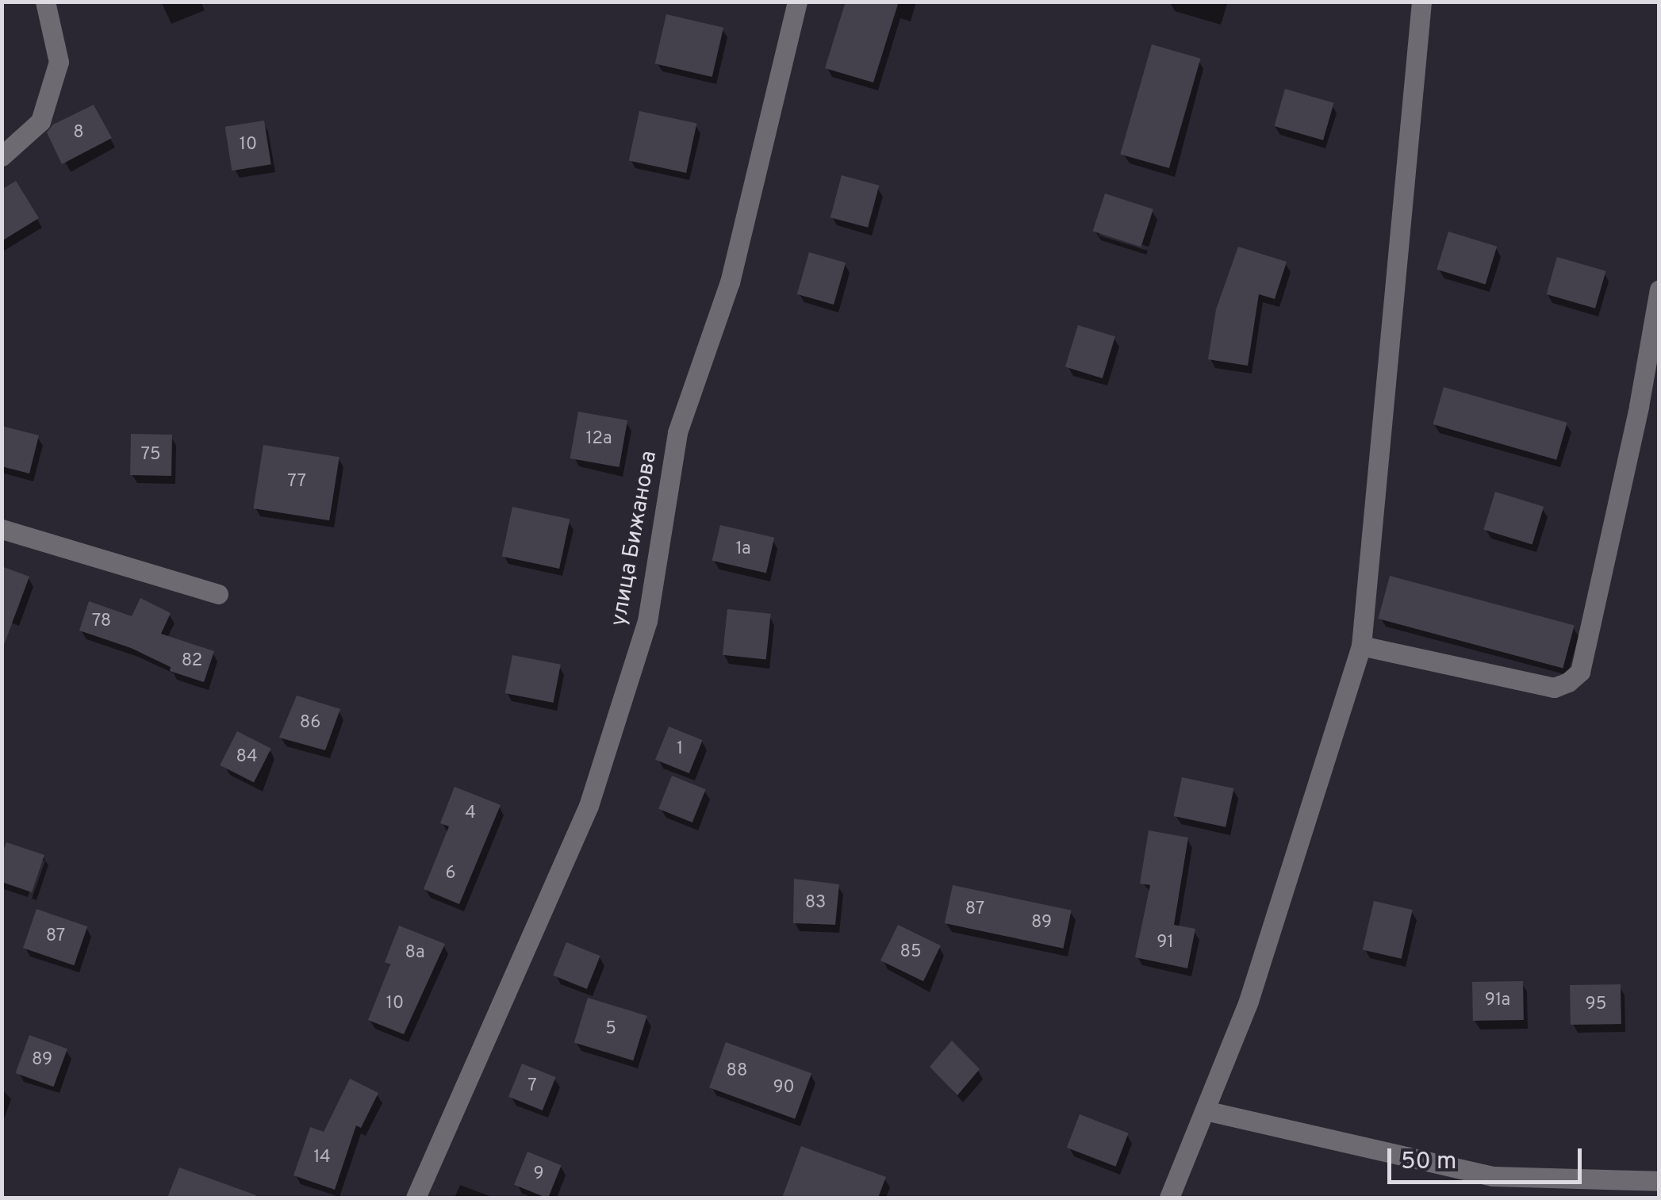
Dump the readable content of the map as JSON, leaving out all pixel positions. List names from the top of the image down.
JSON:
{
  "streets": {
    "street": ["улица Бижанова"]
  },
  "house_numbers": [
    "8",
    "10",
    "12а",
    "75",
    "77",
    "1а",
    "78",
    "82",
    "86",
    "1",
    "84",
    "4",
    "6",
    "83",
    "87",
    "89",
    "87",
    "91",
    "85",
    "8а",
    "91а",
    "10",
    "95",
    "5",
    "89",
    "88",
    "7",
    "90",
    "14",
    "9"
  ],
  "scale_bar": "50 m"
}
